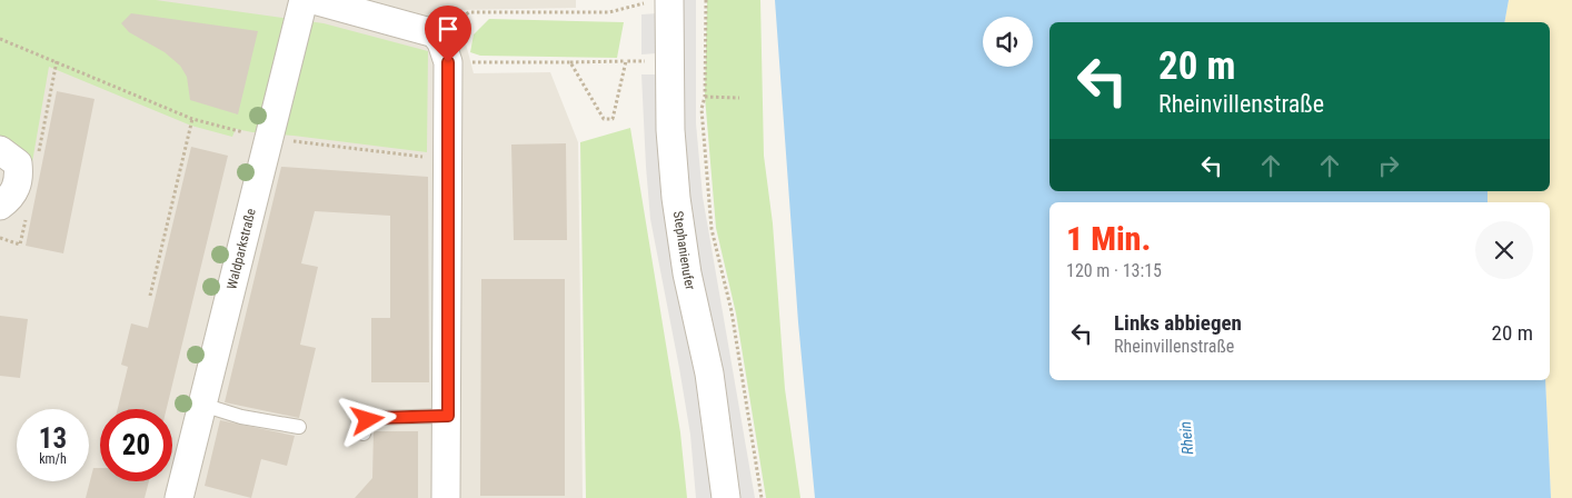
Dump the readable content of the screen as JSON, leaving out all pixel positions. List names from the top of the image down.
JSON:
{
  "streets": {
    "street": ["Waldparkstraße", "Stephanienufer"]
  },
  "water": ["Rhein"],
  "page": {
    "turn": ["20 m", "Rheinvillenstraße"],
    "heading": ["1 Min.", "120 m · 13:15"],
    "list": [
      {
        "name": "Links abbiegen",
        "note": "Rheinvillenstraße",
        "value": "20 m"
      }
    ],
    "speed": "13 km/h",
    "limit": "20"
  }
}
